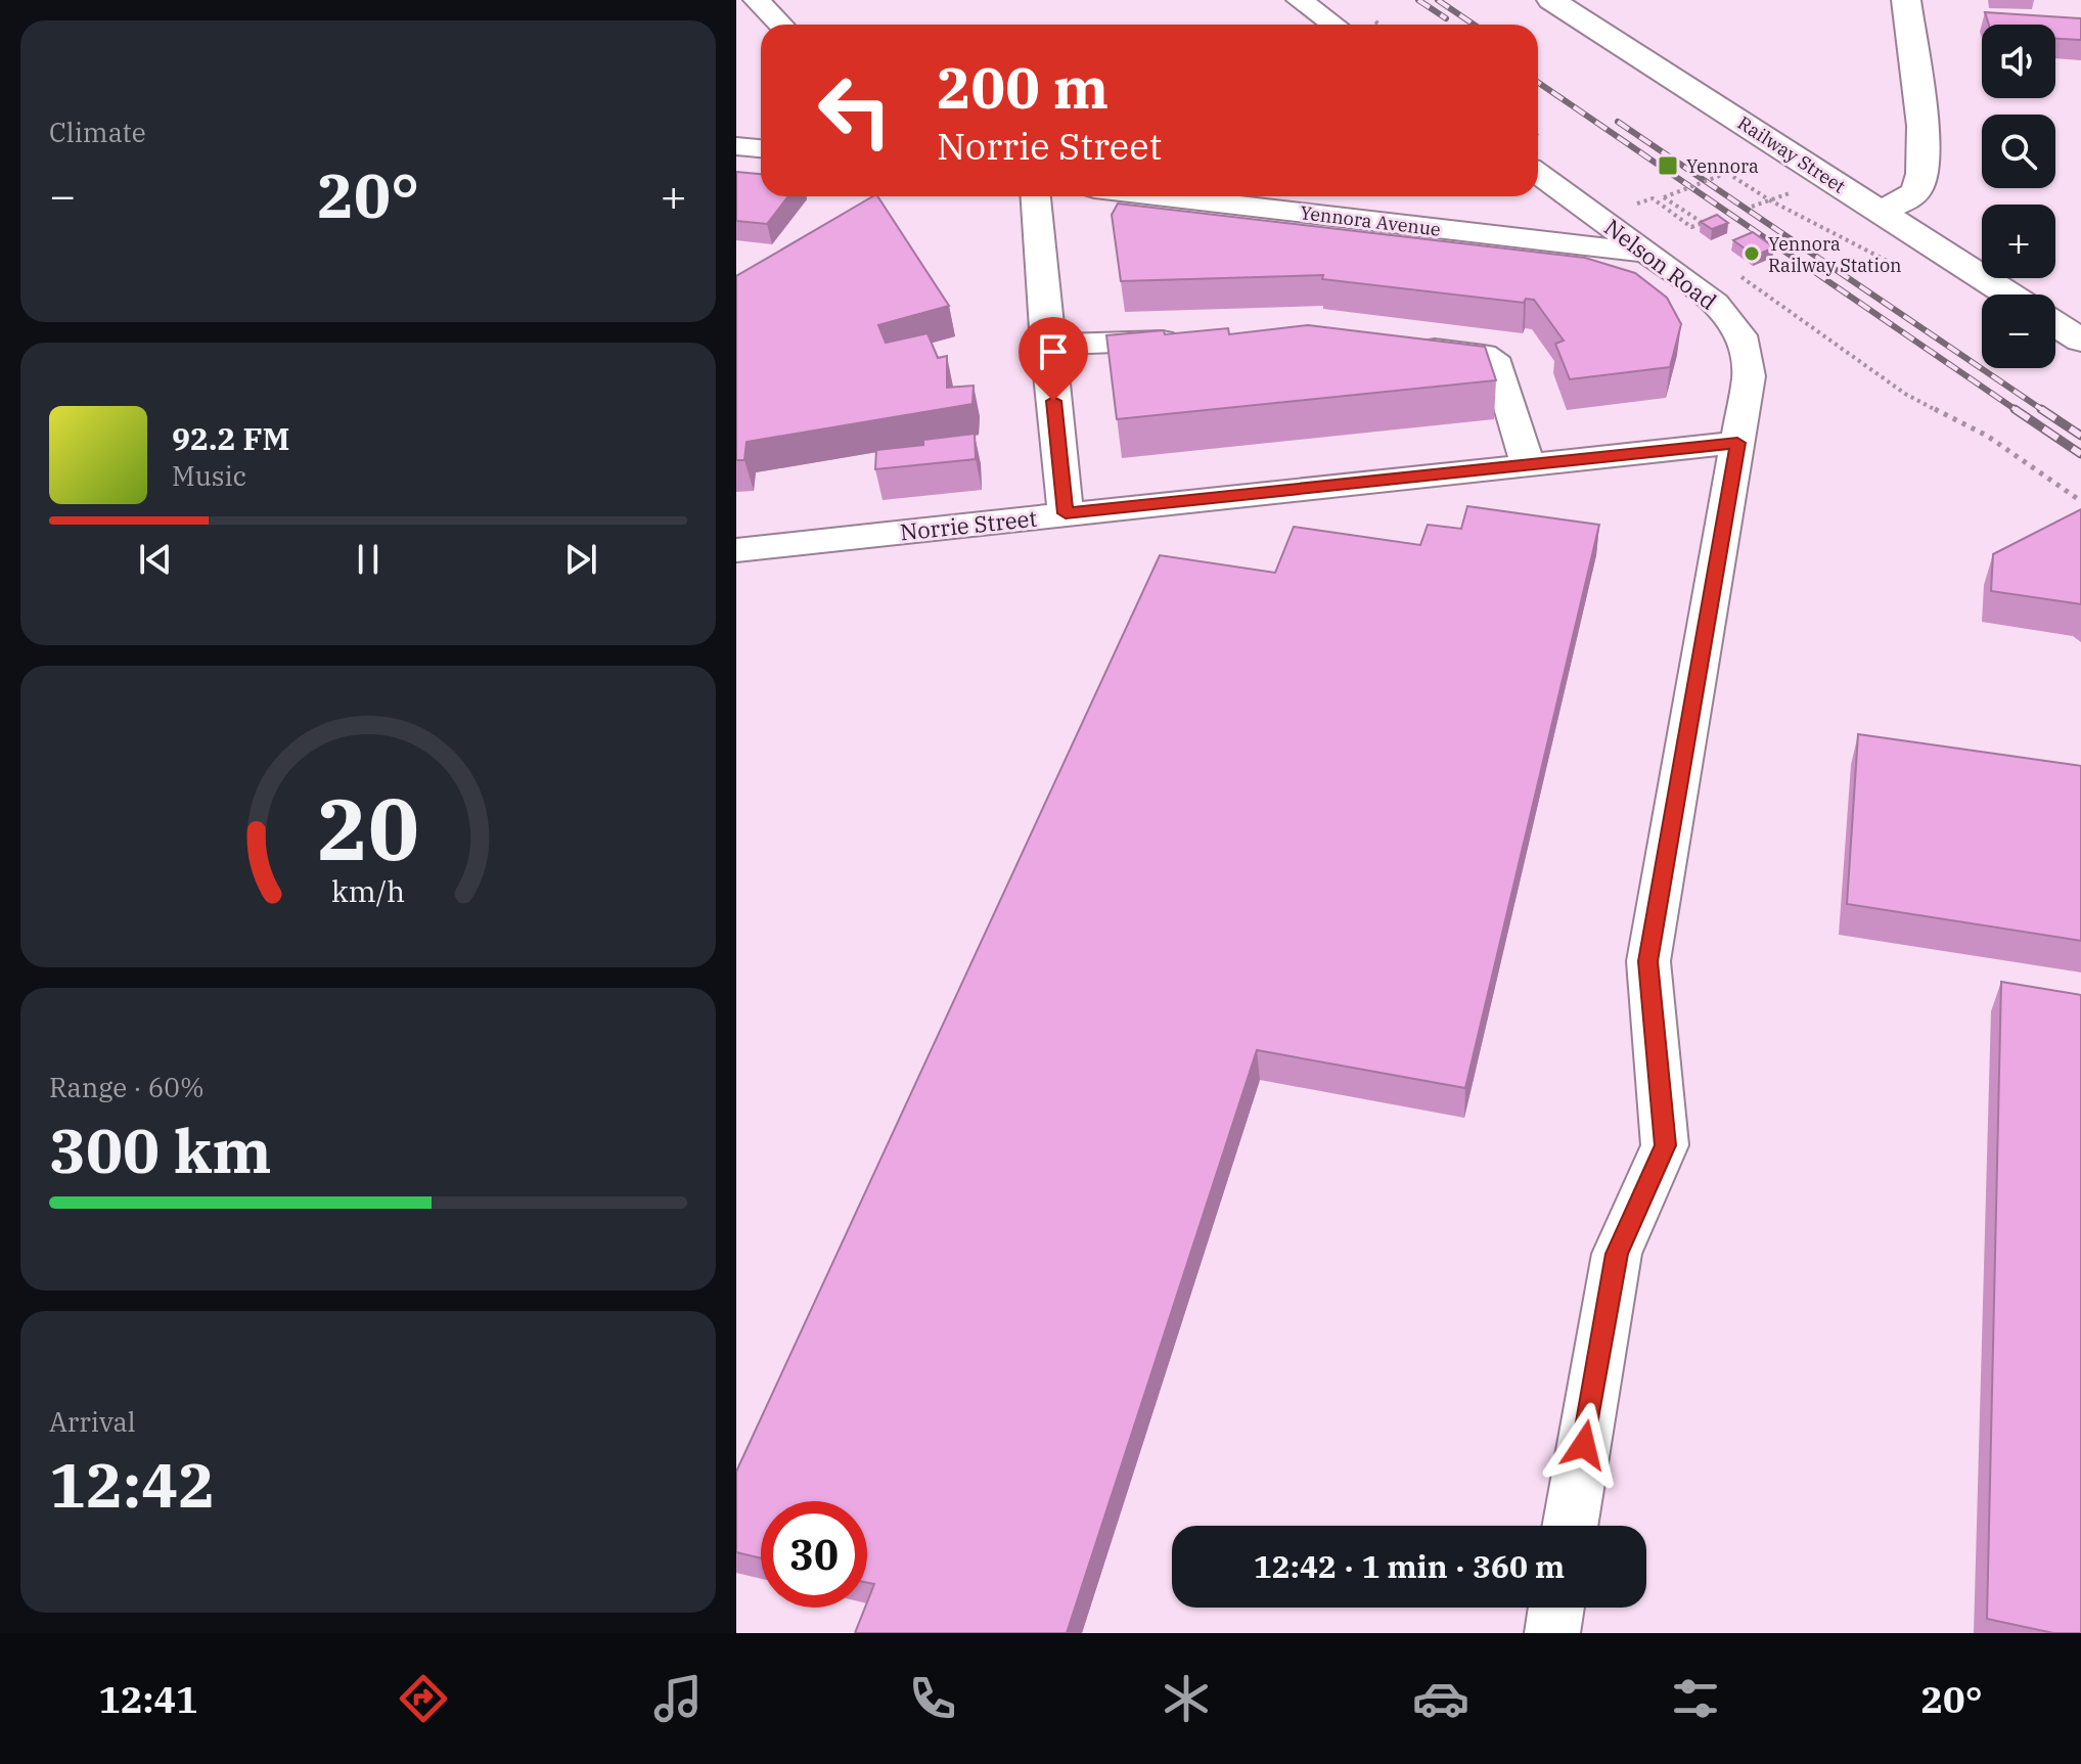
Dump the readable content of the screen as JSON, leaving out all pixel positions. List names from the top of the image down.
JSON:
{
  "streets": {
    "main road": ["Railway Street"],
    "street": ["Yennora Avenue", "Nelson Road", "Norrie Street"]
  },
  "crossings": [
    ["Yennora Avenue", "Nelson Road"],
    ["Nelson Road", "Norrie Street"]
  ],
  "places": {
    "transit": ["Yennora"],
    "other": ["Yennora Railway Station"]
  },
  "page": {
    "tile": [
      "Climate",
      ["Range · 60%", "300 km"],
      ["Arrival", "12:42"]
    ],
    "map_buttons": ["+", "−"],
    "turn": ["200 m", "Norrie Street"],
    "heat": ["−", "20°", "+"],
    "song": ["92.2 FM", "Music"],
    "limit": "30",
    "trip": "12:42 · 1 min · 360 m",
    "tabs": ["12:41", "20°"],
    "gauge": ["20", "km/h"]
  }
}
